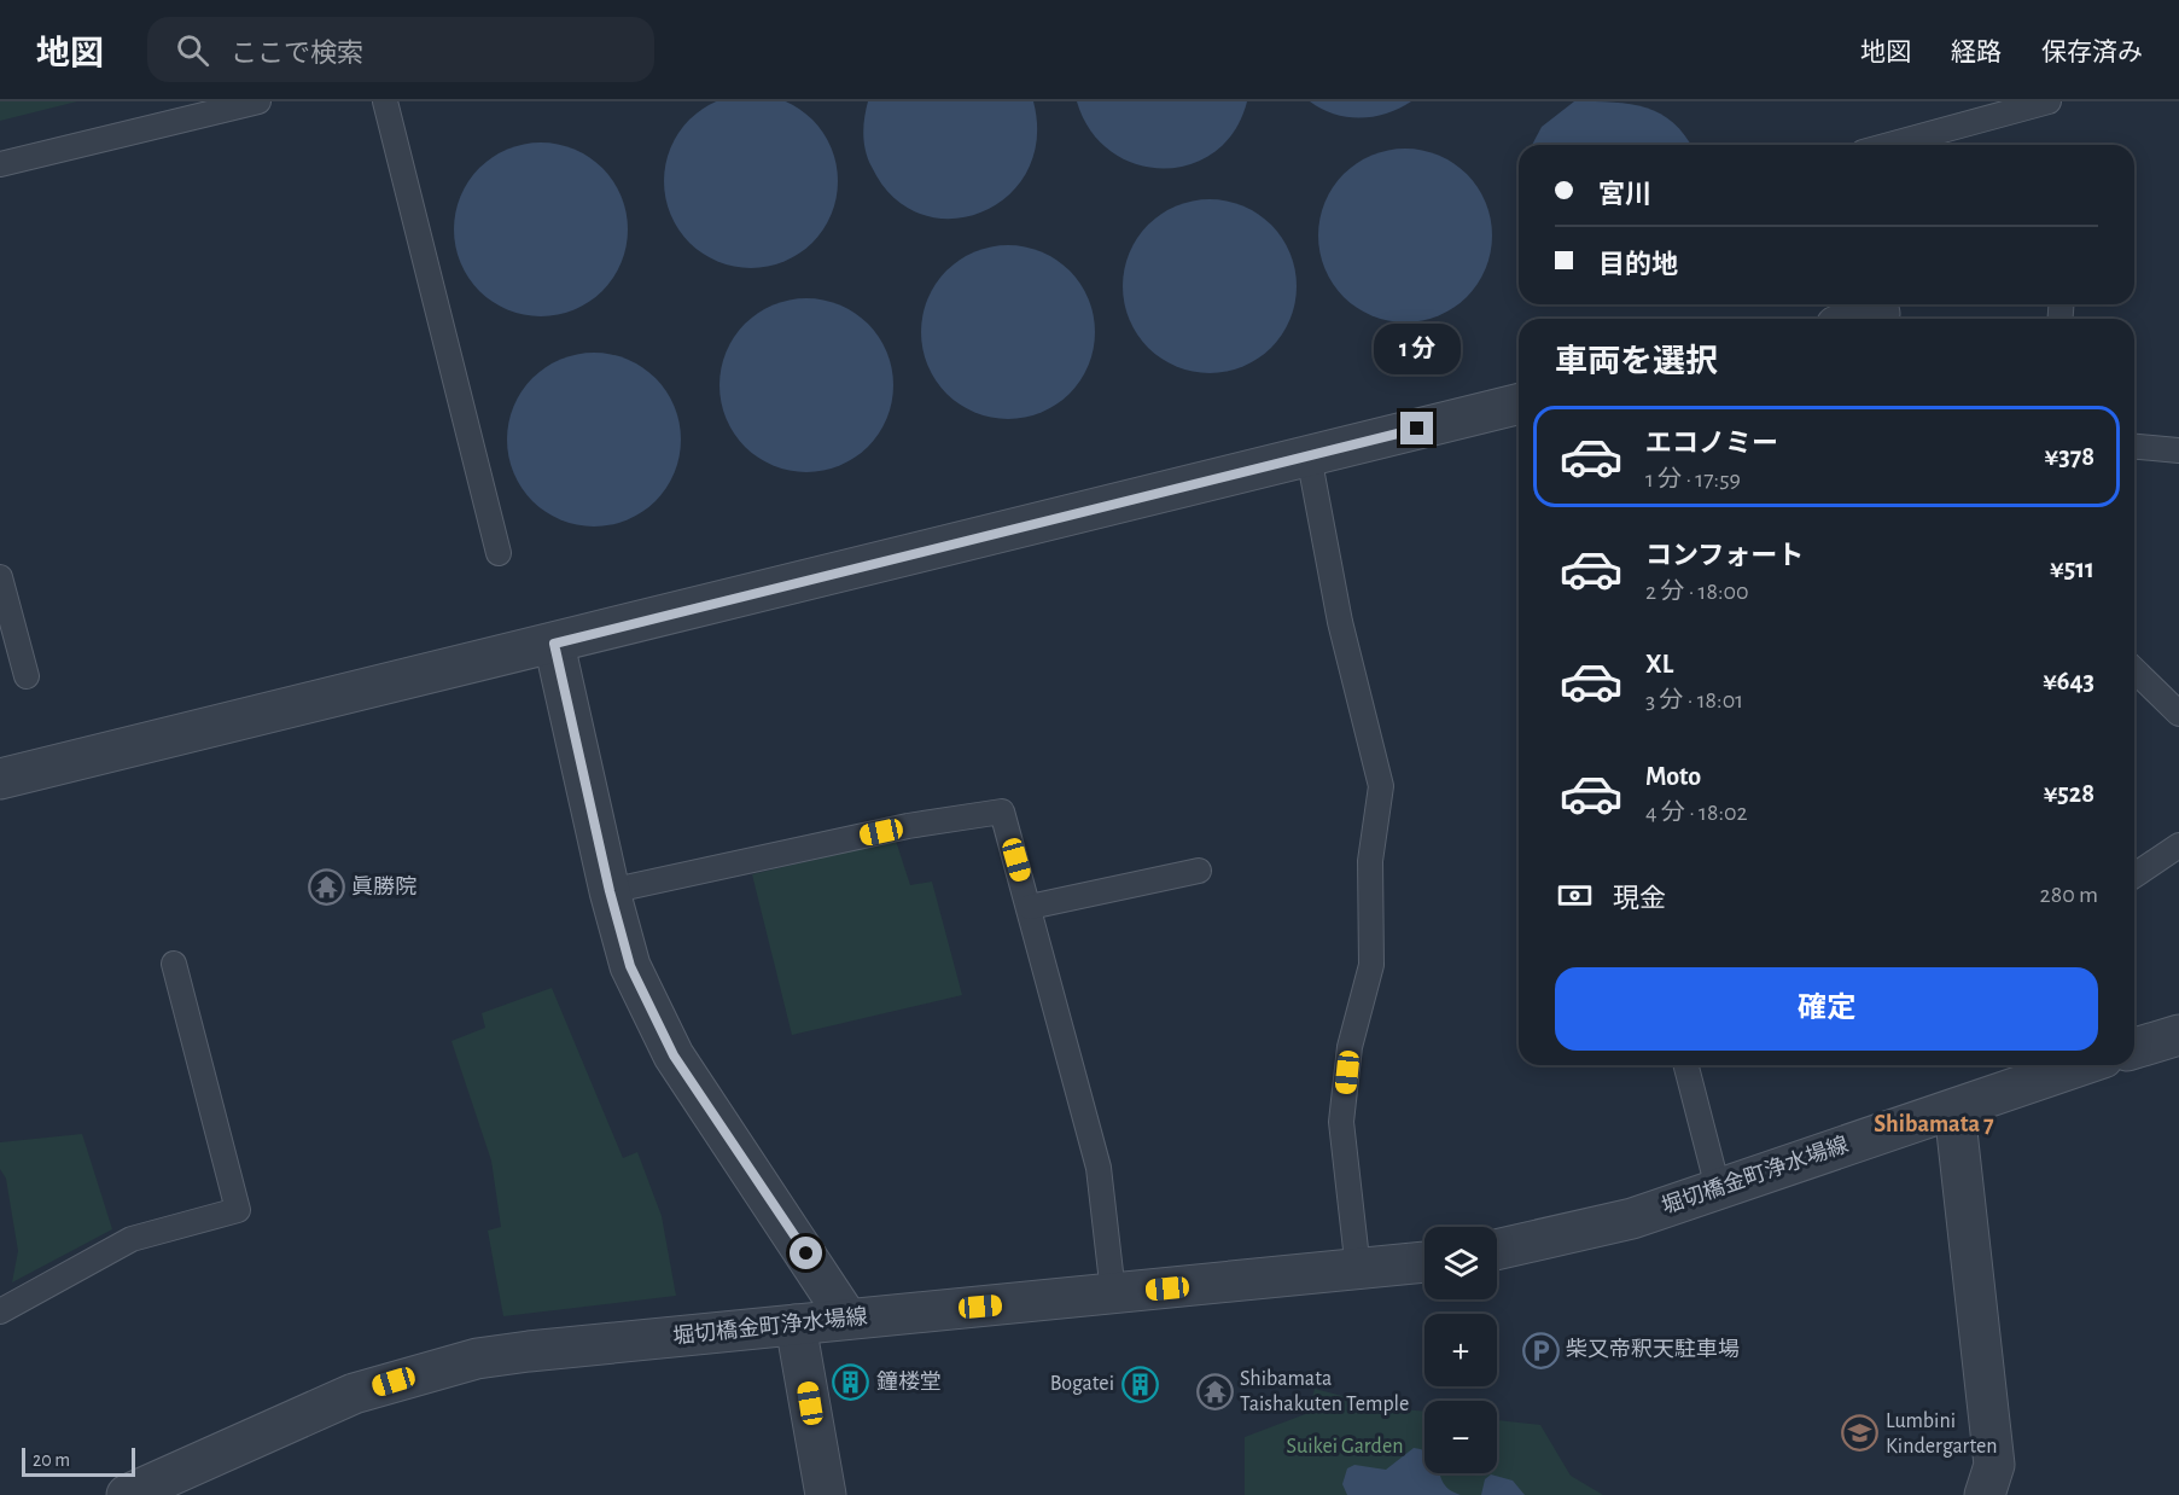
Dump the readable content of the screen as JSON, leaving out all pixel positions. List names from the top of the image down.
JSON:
{
  "streets": {
    "street": ["堀切橋金町浄水場線"]
  },
  "districts": ["Shibamata 7"],
  "parks": ["Suikei Garden"],
  "places": {
    "temple": ["眞勝院", "Shibamata Taishakuten Temple"],
    "parking": ["柴又帝釈天駐車場"],
    "building": ["鐘楼堂", "Bogatei"],
    "school or university": ["Lumbini Kindergarten"]
  },
  "scale_bar": "20 m",
  "page": {
    "header": "地図",
    "search": "ここで検索",
    "nav": ["地図", "経路", "保存済み"],
    "banner": ["宮川", "目的地"],
    "heading": "車両を選択",
    "bubble": "1 分",
    "list": [
      {
        "name": "エコノミー",
        "note": "1 分 · 17:59",
        "value": "¥378"
      },
      {
        "name": "コンフォート",
        "note": "2 分 · 18:00",
        "value": "¥511"
      },
      {
        "name": "XL",
        "note": "3 分 · 18:01",
        "value": "¥643"
      },
      {
        "name": "Moto",
        "note": "4 分 · 18:02",
        "value": "¥528"
      }
    ],
    "pay": ["現金", "280 m"],
    "buttons": "確定",
    "map_buttons": ["+", "−"],
    "scale": "20 m"
  }
}
